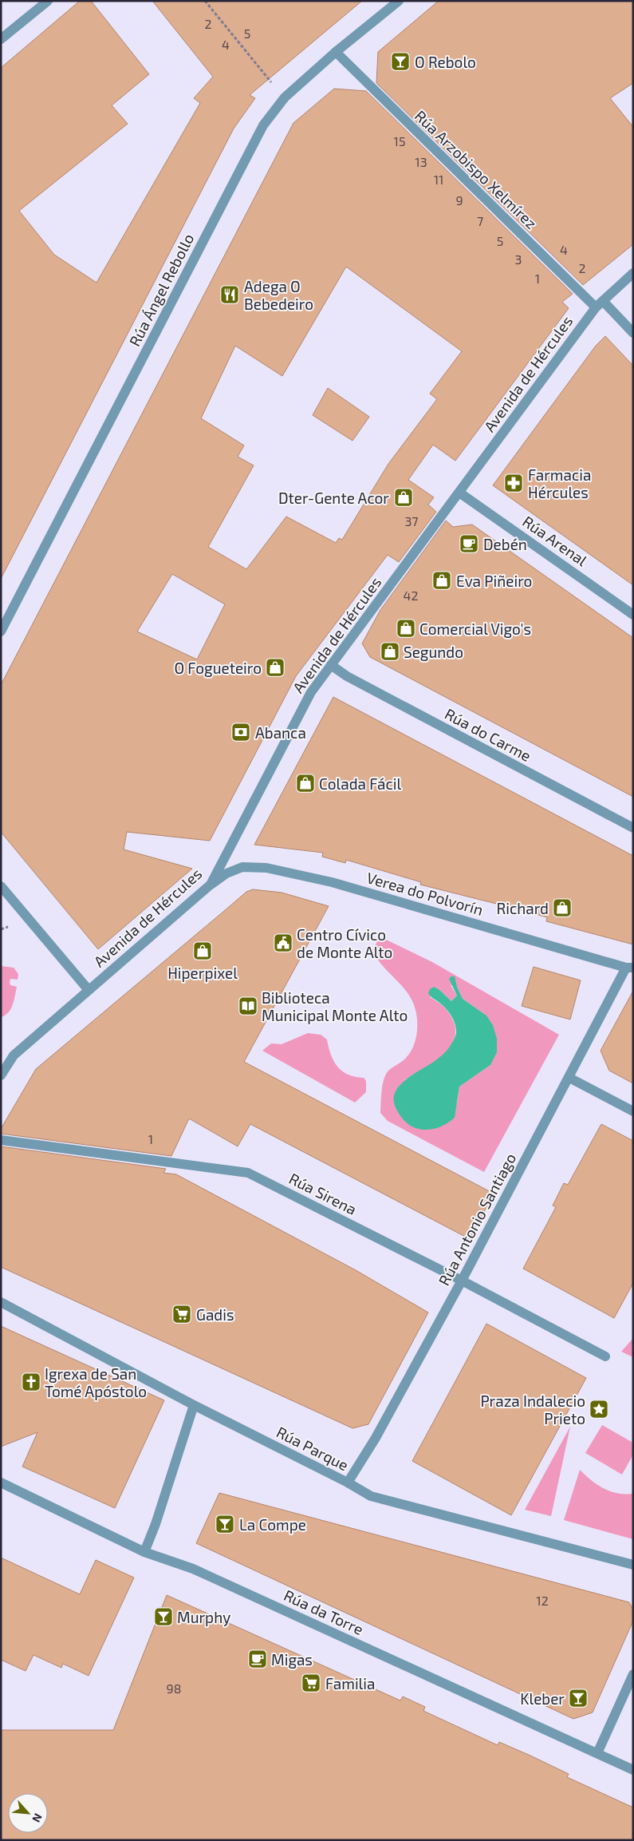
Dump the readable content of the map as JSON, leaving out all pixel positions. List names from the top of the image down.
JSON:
{
  "streets": {
    "street": [
      "Rúa Arzobispo Xelmírez",
      "Rúa Ángel Rebollo",
      "Avenida de Hércules",
      "Rúa Arenal",
      "Rúa do Carme",
      "Verea do Polvorín",
      "Rúa Sirena",
      "Rúa Antonio Santiago",
      "Rúa Parque",
      "Rúa da Torre"
    ]
  },
  "crossings": [
    ["Rúa Arzobispo Xelmírez", "Rúa Ángel Rebollo"],
    ["Rúa Arzobispo Xelmírez", "Avenida de Hércules"],
    ["Avenida de Hércules", "Rúa Arenal"],
    ["Avenida de Hércules", "Rúa do Carme"],
    ["Avenida de Hércules", "Verea do Polvorín"],
    ["Verea do Polvorín", "Rúa Antonio Santiago"],
    ["Rúa Sirena", "Rúa Antonio Santiago"],
    ["Rúa Antonio Santiago", "Rúa Parque"]
  ],
  "places": {
    "bar": [
      "O Rebolo",
      "La Compe",
      "Murphy",
      "Kleber"
    ],
    "restaurant": ["Adega O Bebedeiro"],
    "pharmacy": ["Farmacia Hércules"],
    "shop": [
      "Dter-Gente Acor",
      "Eva Piñeiro",
      "Comercial Vigo's",
      "Segundo",
      "O Fogueteiro",
      "Colada Fácil",
      "Richard",
      "Hiperpixel"
    ],
    "cafe": ["Debén", "Migas"],
    "bank": ["Abanca"],
    "public building": ["Centro Cívico de Monte Alto"],
    "library": ["Biblioteca Municipal Monte Alto"],
    "supermarket": ["Gadis", "Familia"],
    "church": ["Igrexa de San Tomé Apóstolo"],
    "place": ["Praza Indalecio Prieto"]
  },
  "house_numbers": [
    "2",
    "5",
    "4",
    "15",
    "13",
    "11",
    "9",
    "7",
    "5",
    "4",
    "3",
    "2",
    "1",
    "37",
    "42",
    "1",
    "12",
    "98"
  ],
  "north": "bottom right"
}
